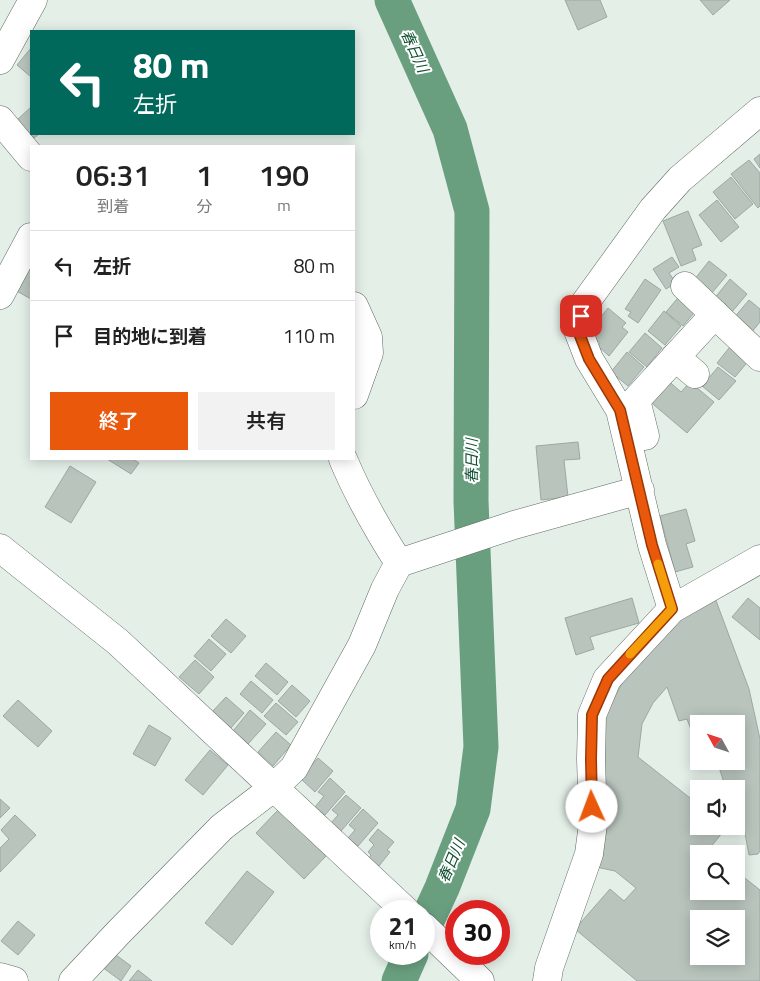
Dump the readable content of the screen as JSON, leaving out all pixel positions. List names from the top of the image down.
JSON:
{
  "water": ["春日川"],
  "north": "top left",
  "page": {
    "turn": ["80 m", "左折"],
    "eta": [
      "06:31",
      "到着",
      "1",
      "分",
      "190",
      "m"
    ],
    "list": [
      {
        "name": "左折",
        "value": "80 m"
      },
      {
        "name": "目的地に到着",
        "value": "110 m"
      }
    ],
    "buttons": ["終了", "共有"],
    "speed": "21 km/h",
    "limit": "30"
  }
}
